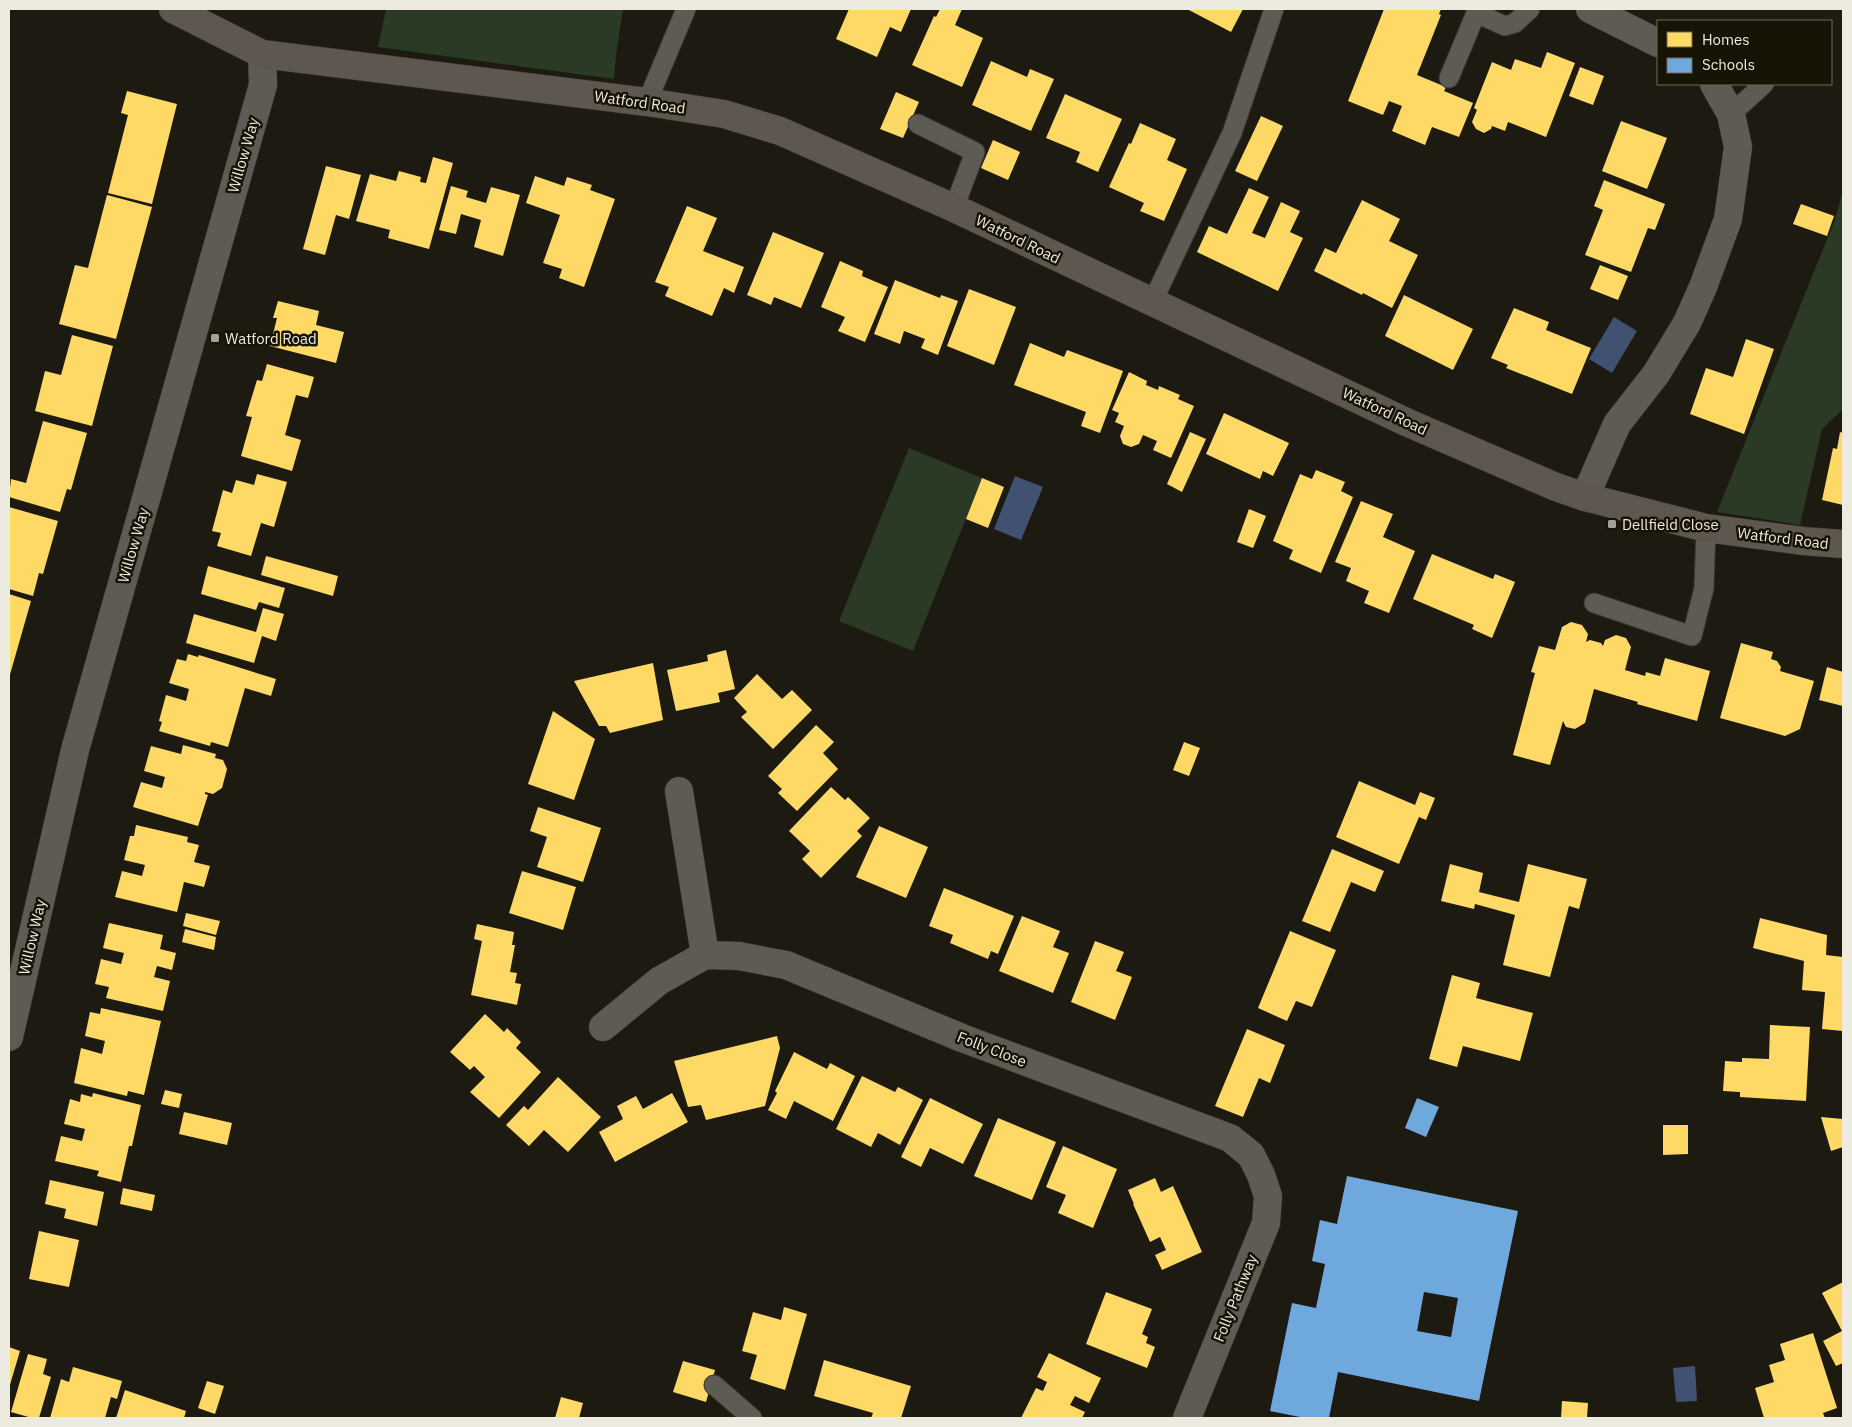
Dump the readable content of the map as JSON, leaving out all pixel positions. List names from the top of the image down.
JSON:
{
  "streets": {
    "main road": ["Watford Road"],
    "street": ["Willow Way", "Folly Close", "Folly Pathway"]
  },
  "crossings": [
    ["Watford Road", "Willow Way"],
    ["Folly Close", "Folly Pathway"]
  ],
  "places": {
    "transit": ["Watford Road", "Dellfield Close"]
  },
  "legend": ["Homes", "Schools"]
}
